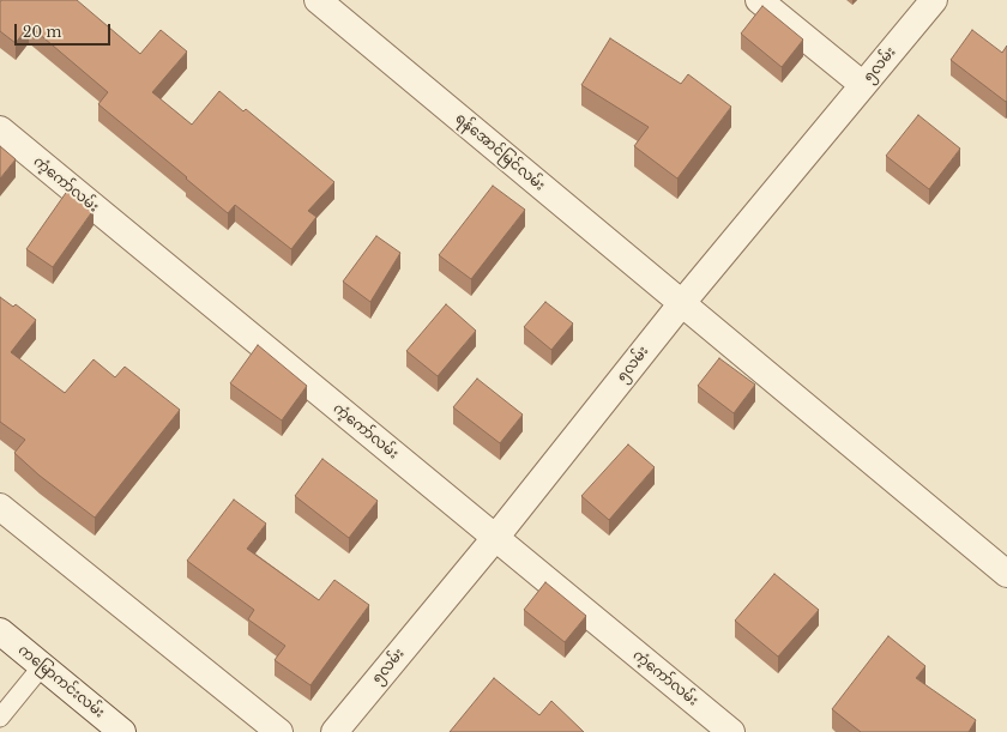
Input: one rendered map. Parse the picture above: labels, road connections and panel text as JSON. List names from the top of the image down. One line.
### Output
{"streets":{"street":["၅လမ်း","ရန်အောင်မြင်လမ်း","ကံ့ကော်လမ်း","ကမြောကင်းလမ်း"]},"crossings":[["၅လမ်း","ရန်အောင်မြင်လမ်း"],["၅လမ်း","ကံ့ကော်လမ်း"]],"scale_bar":"20 m"}
